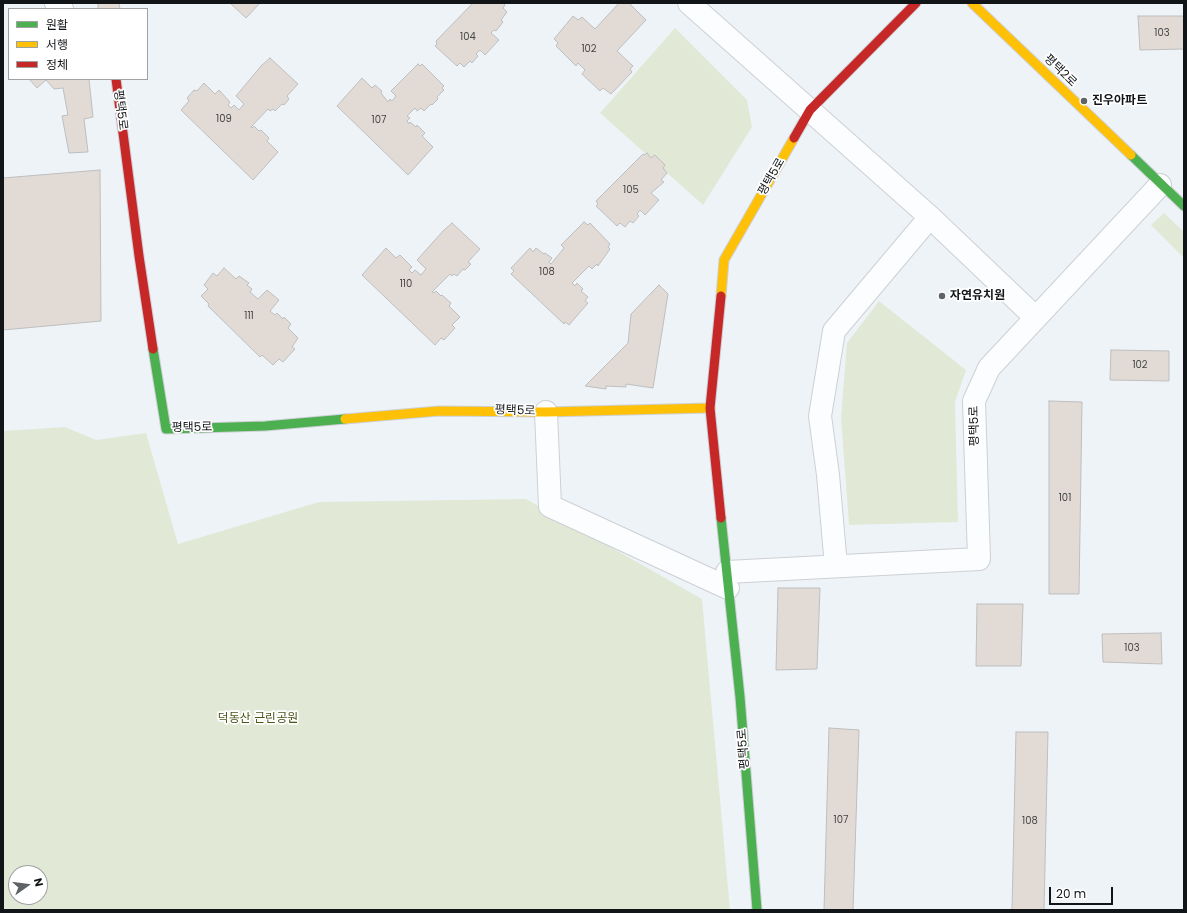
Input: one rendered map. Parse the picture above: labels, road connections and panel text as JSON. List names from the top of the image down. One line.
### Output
{"streets":{"street":["평택2로","평택5로"]},"parks":["덕동산 근린공원"],"places":["진우아파트","자연유치원"],"house_numbers":["103","104","102","109","107","105","108","110","111","102","101","103","107","108"],"legend":["원활","서행","정체"],"scale_bar":"20 m","north":"right"}
